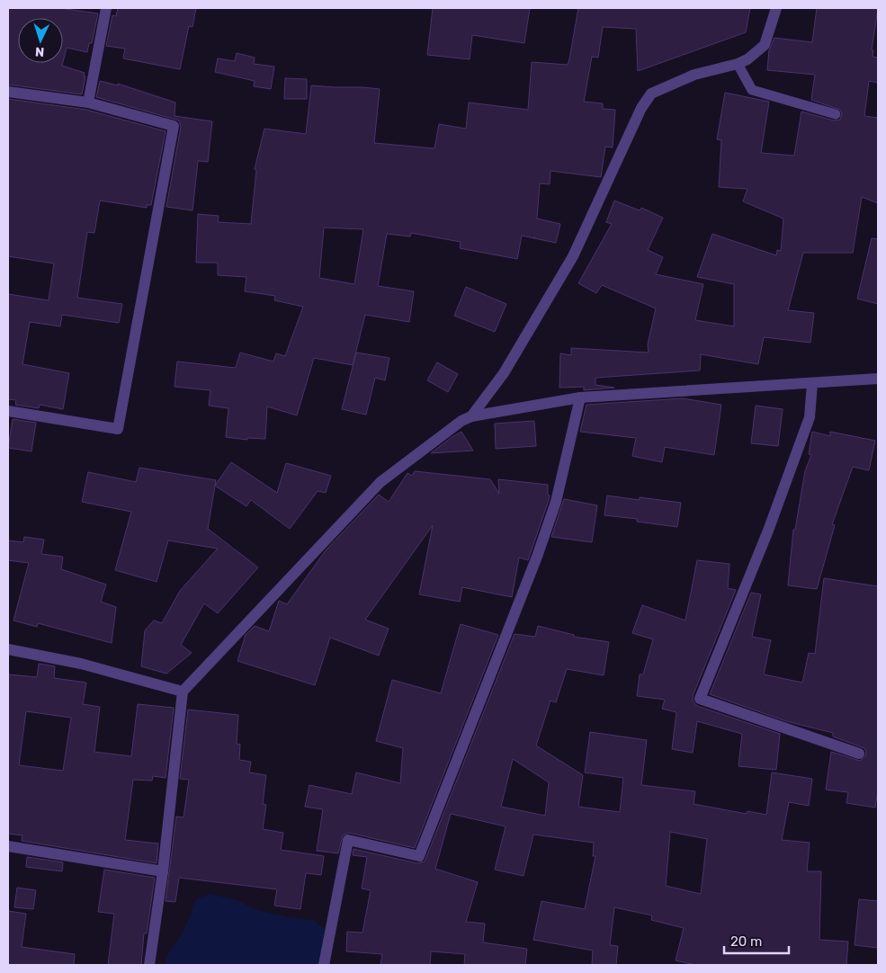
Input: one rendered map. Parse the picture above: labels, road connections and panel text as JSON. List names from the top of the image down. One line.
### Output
{"scale_bar":"20 m","north":"bottom"}
